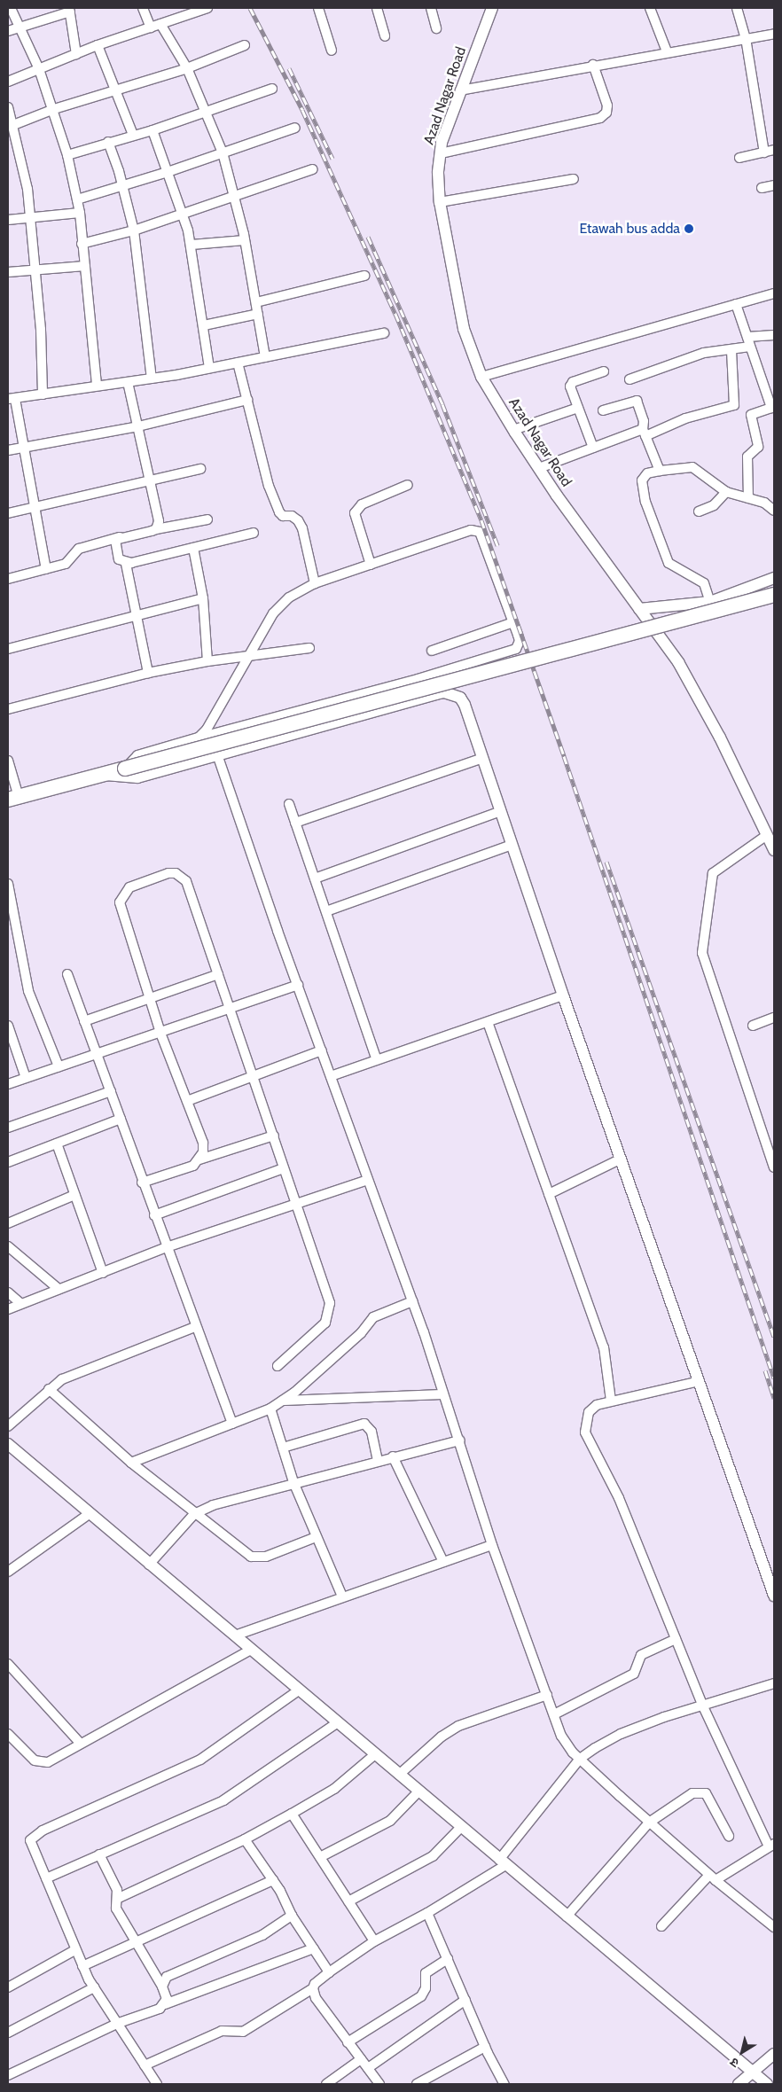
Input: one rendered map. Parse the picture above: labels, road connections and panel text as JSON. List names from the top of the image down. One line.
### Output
{"streets":{"street":["Azad Nagar Road"]},"places":["Etawah bus adda"],"north":"bottom left"}
